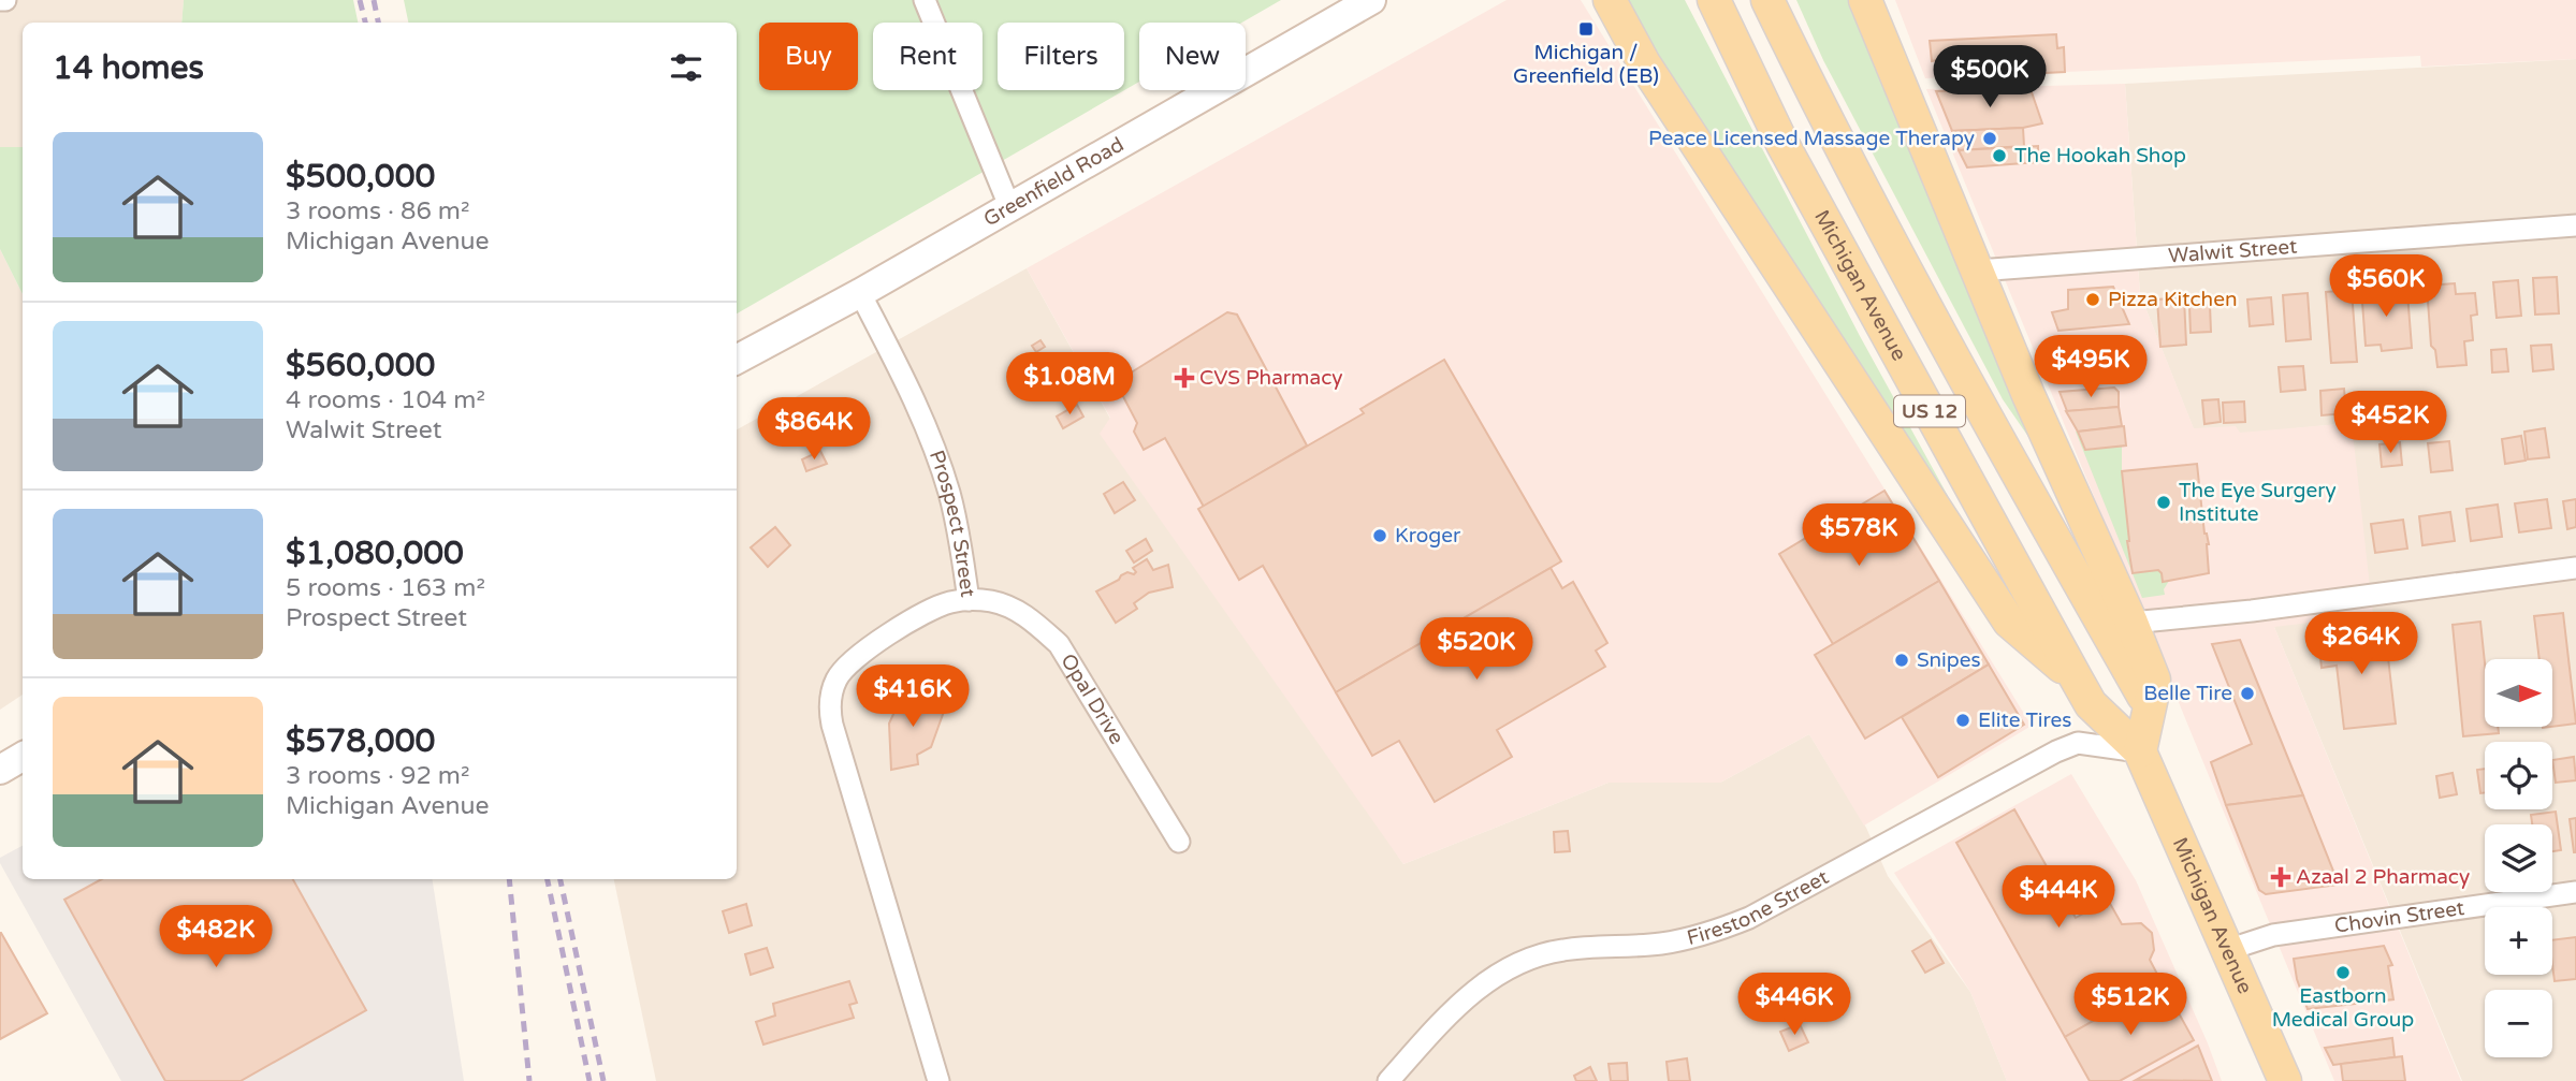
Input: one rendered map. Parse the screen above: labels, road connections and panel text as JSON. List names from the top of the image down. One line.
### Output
{"streets":{"main road":["Greenfield Road","Michigan Avenue","US 12"],"street":["Walwit Street","Prospect Street","Opal Drive","Firestone Street","Chovin Street"]},"crossings":[["Greenfield Road","Prospect Street"],["Michigan Avenue","Firestone Street"],["Michigan Avenue","Chovin Street"],["Prospect Street","Opal Drive"]],"places":{"transit":["Michigan / Greenfield (EB)"],"other":["Peace Licensed Massage Therapy","The Hookah Shop","Pizza Kitchen","The Eye Surgery Institute","Kroger","Snipes","Belle Tire","Elite Tires","Eastborn Medical Group"],"health":["CVS Pharmacy","Azaal 2 Pharmacy"]},"north":"right","page":{"chip":["Buy","Rent","Filters","New"],"heading":"14 homes","price":["$500K","$560K","$495K","$1.08M","$452K","$864K","$578K","$264K","$520K","$416K","$444K","$482K","$446K","$512K"],"list":[{"name":"$500,000","note":"3 rooms · 86 m² · Michigan Avenue"},{"name":"$560,000","note":"4 rooms · 104 m² · Walwit Street"},{"name":"$1,080,000","note":"5 rooms · 163 m² · Prospect Street"},{"name":"$578,000","note":"3 rooms · 92 m² · Michigan Avenue"}],"map_buttons":["+","−"]}}
